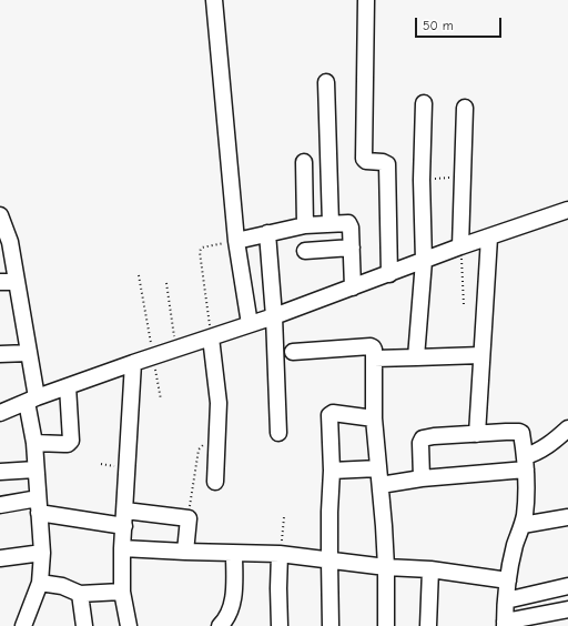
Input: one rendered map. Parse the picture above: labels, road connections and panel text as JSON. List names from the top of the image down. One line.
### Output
{"scale_bar":"50 m"}
